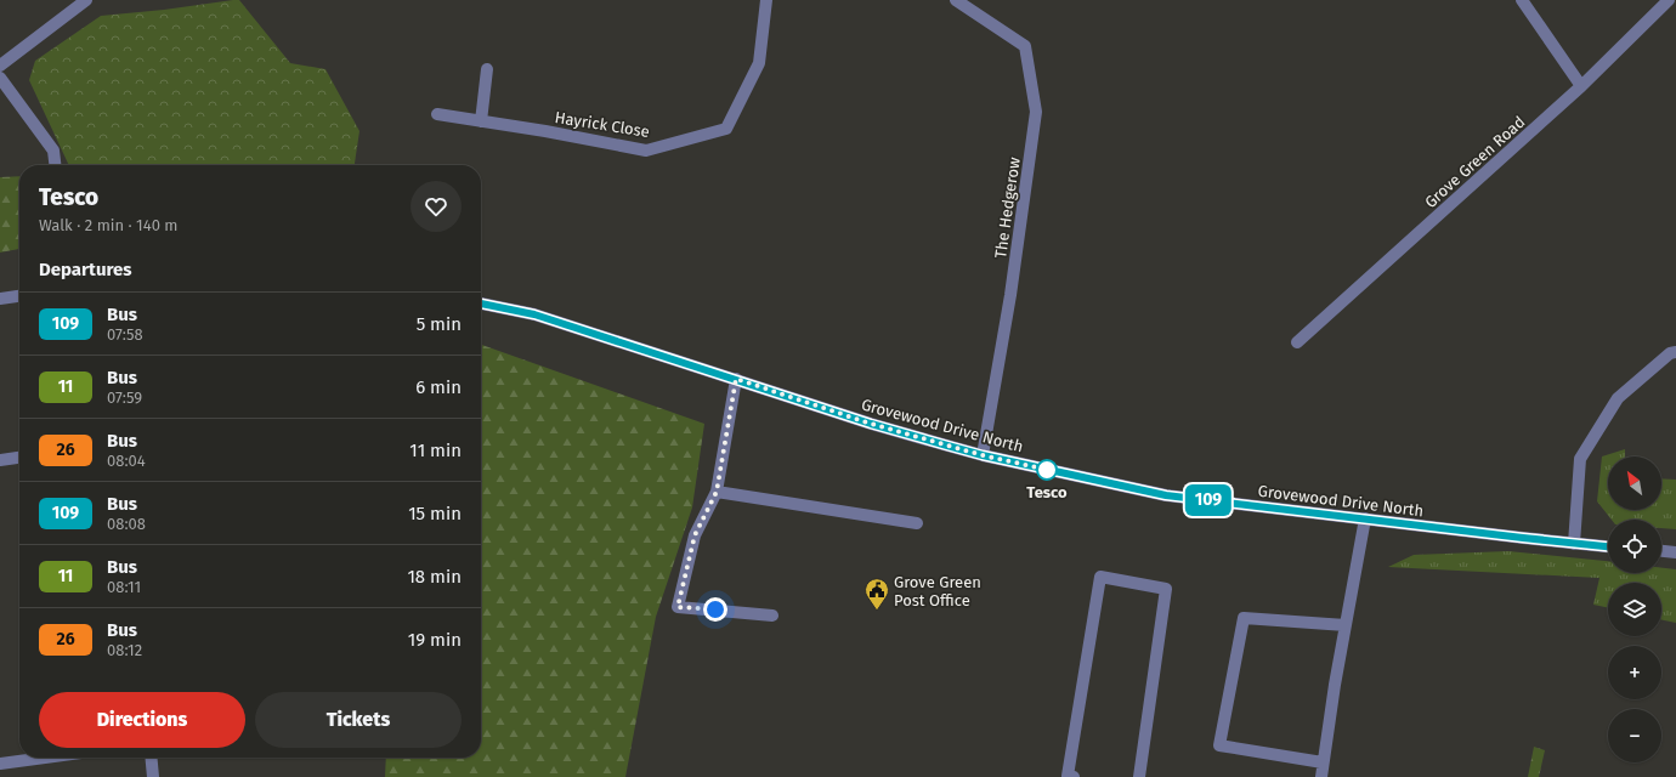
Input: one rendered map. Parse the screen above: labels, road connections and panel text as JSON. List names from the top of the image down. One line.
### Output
{"streets":{"street":["Hayrick Close","Grove Green Road","The Hedgerow","Grovewood Drive North"]},"crossings":[["The Hedgerow","Grovewood Drive North"]],"places":{"other":["Tesco"],"public building":["Grove Green Post Office"]},"lines":["bus line 109"],"north":"top left","page":{"on_map":"109","heading":[["Tesco","Walk · 2 min · 140 m"],"Departures"],"list":[{"mark":"109","name":"Bus","note":"07:58","value":"5 min"},{"mark":"11","name":"Bus","note":"07:59","value":"6 min"},{"mark":"26","name":"Bus","note":"08:04","value":"11 min"},{"mark":"109","name":"Bus","note":"08:08","value":"15 min"},{"mark":"11","name":"Bus","note":"08:11","value":"18 min"},{"mark":"26","name":"Bus","note":"08:12","value":"19 min"}],"map_buttons":["+","−"],"buttons":["Directions","Tickets"]}}
